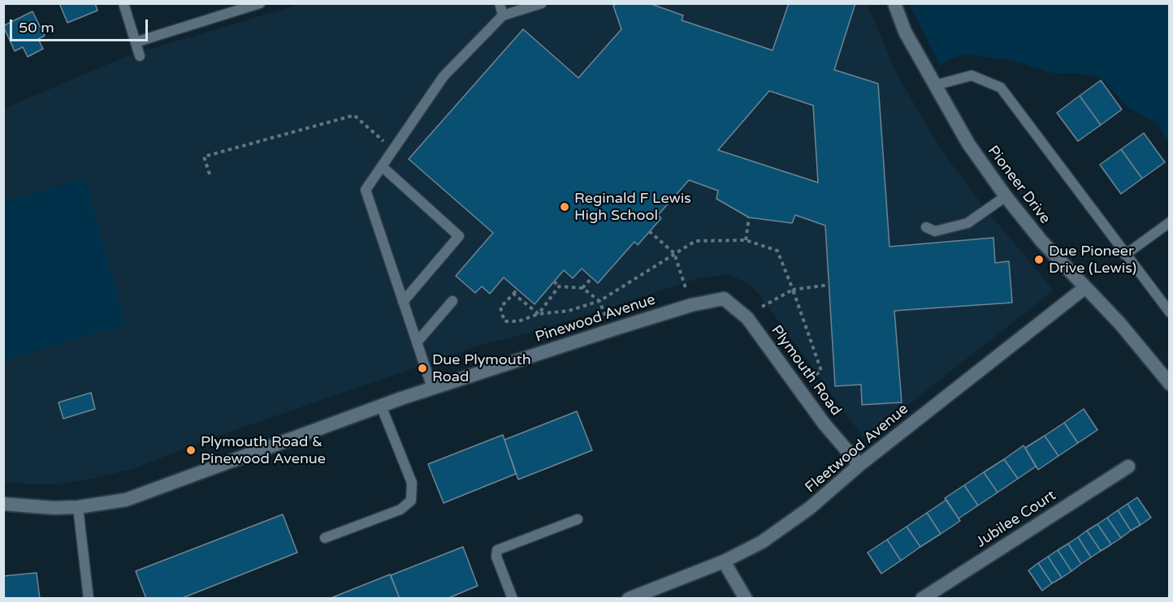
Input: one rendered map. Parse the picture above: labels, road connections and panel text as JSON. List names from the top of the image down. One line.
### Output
{"streets":{"street":["Pioneer Drive","Pinewood Avenue","Plymouth Road","Fleetwood Avenue","Jubilee Court"]},"crossings":[["Pioneer Drive","Fleetwood Avenue"],["Pinewood Avenue","Plymouth Road"],["Plymouth Road","Fleetwood Avenue"]],"places":["Reginald F Lewis High School","Due Pioneer Drive (Lewis)","Due Plymouth Road","Plymouth Road & Pinewood Avenue"],"scale_bar":"50 m"}
